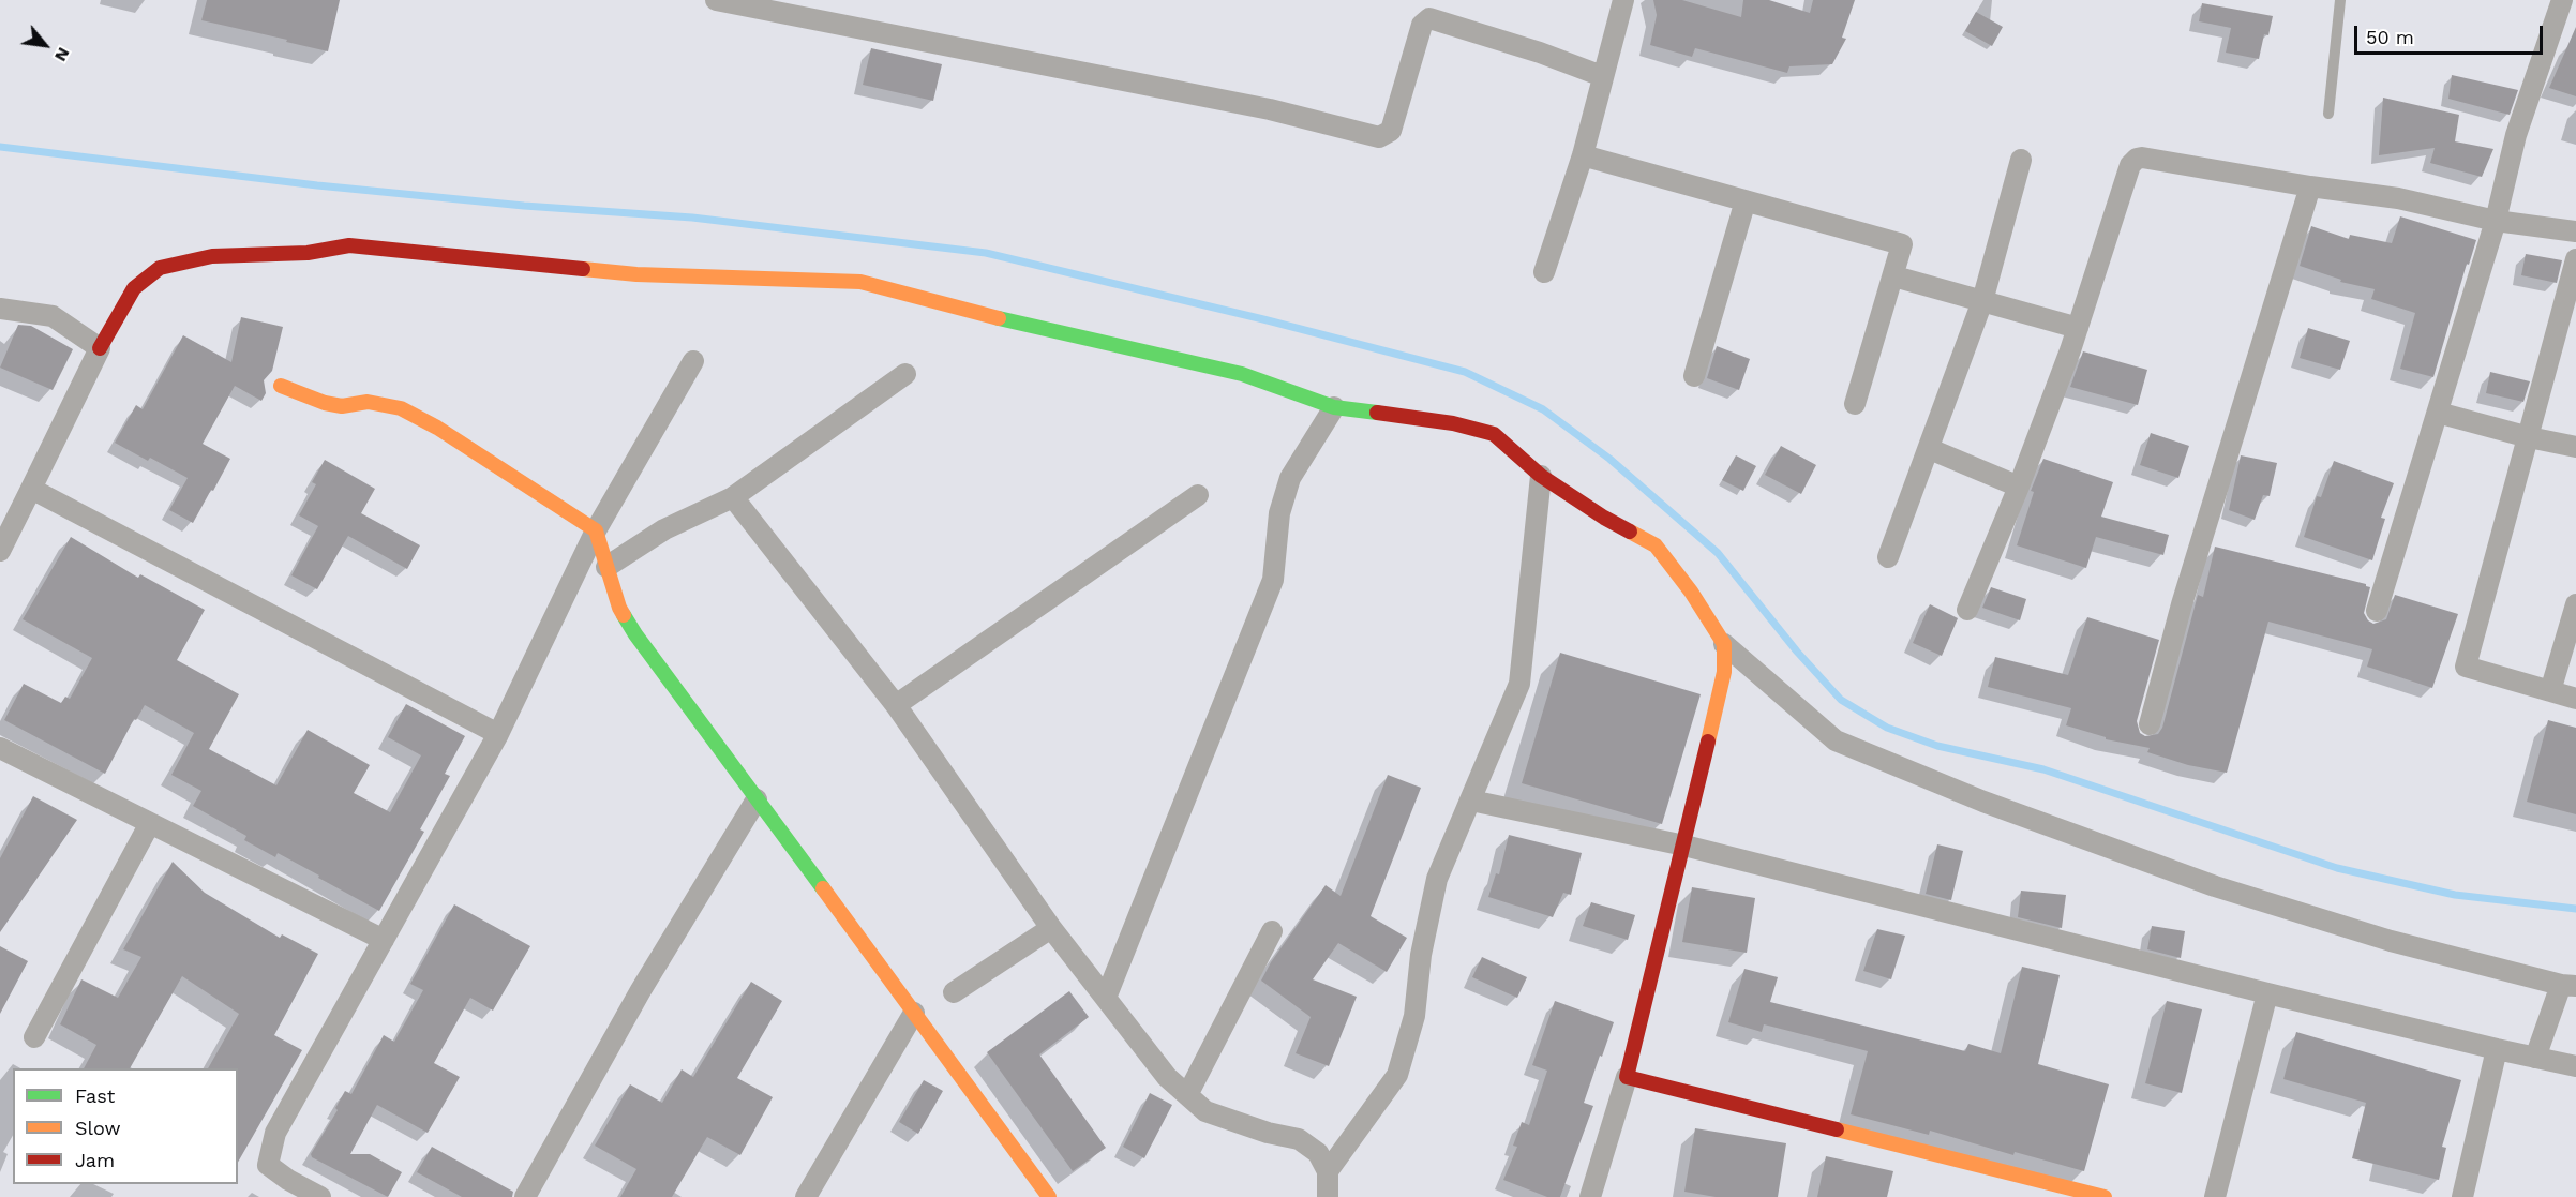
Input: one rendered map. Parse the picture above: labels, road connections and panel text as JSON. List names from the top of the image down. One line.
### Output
{"legend":["Fast","Slow","Jam"],"scale_bar":"50 m","north":"bottom right"}
